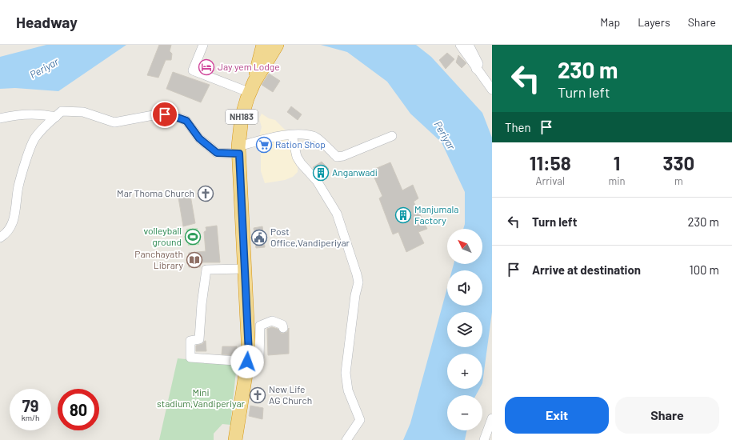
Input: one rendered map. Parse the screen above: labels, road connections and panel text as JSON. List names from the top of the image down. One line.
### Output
{"streets":{"highway":["NH183"]},"water":["Periyar"],"parks":["Mini stadium,Vandiperiyar"],"places":{"hotel":["Jay yem Lodge"],"supermarket":["Ration Shop"],"building":["Anganwadi","Manjumala Factory"],"church":["Mar Thoma Church","New Life AG Church"],"sports":["volleyball ground"],"public building":["Post Office,Vandiperiyar"],"library":["Panchayath Library"]},"north":"top left","page":{"header":"Headway","nav":["Map","Layers","Share"],"turn":["230 m","Turn left"],"then":"Then","eta":["11:58","Arrival","1","min","330","m"],"list":[{"name":"Turn left","value":"230 m"},{"name":"Arrive at destination","value":"100 m"}],"map_buttons":["+","−"],"speed":"79 km/h","limit":"80","buttons":["Exit","Share"]}}
